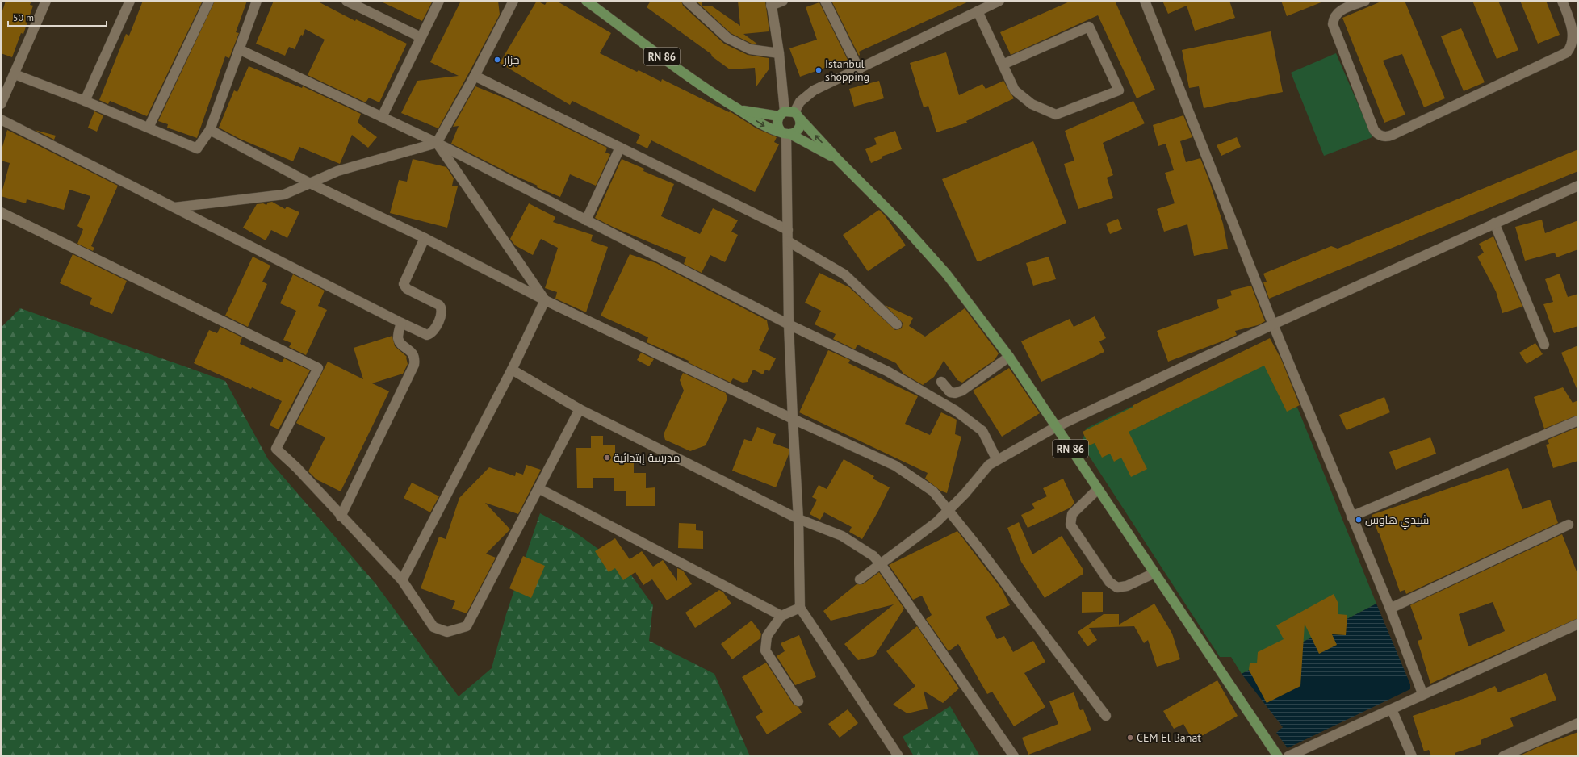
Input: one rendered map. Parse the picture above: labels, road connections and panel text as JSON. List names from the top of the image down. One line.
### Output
{"streets":{"main road":["RN 86"]},"places":["جزار","Istanbul shopping","مدرسة إبتدائية","شيدي هاوس","CEM El Banat"],"scale_bar":"50 m"}
